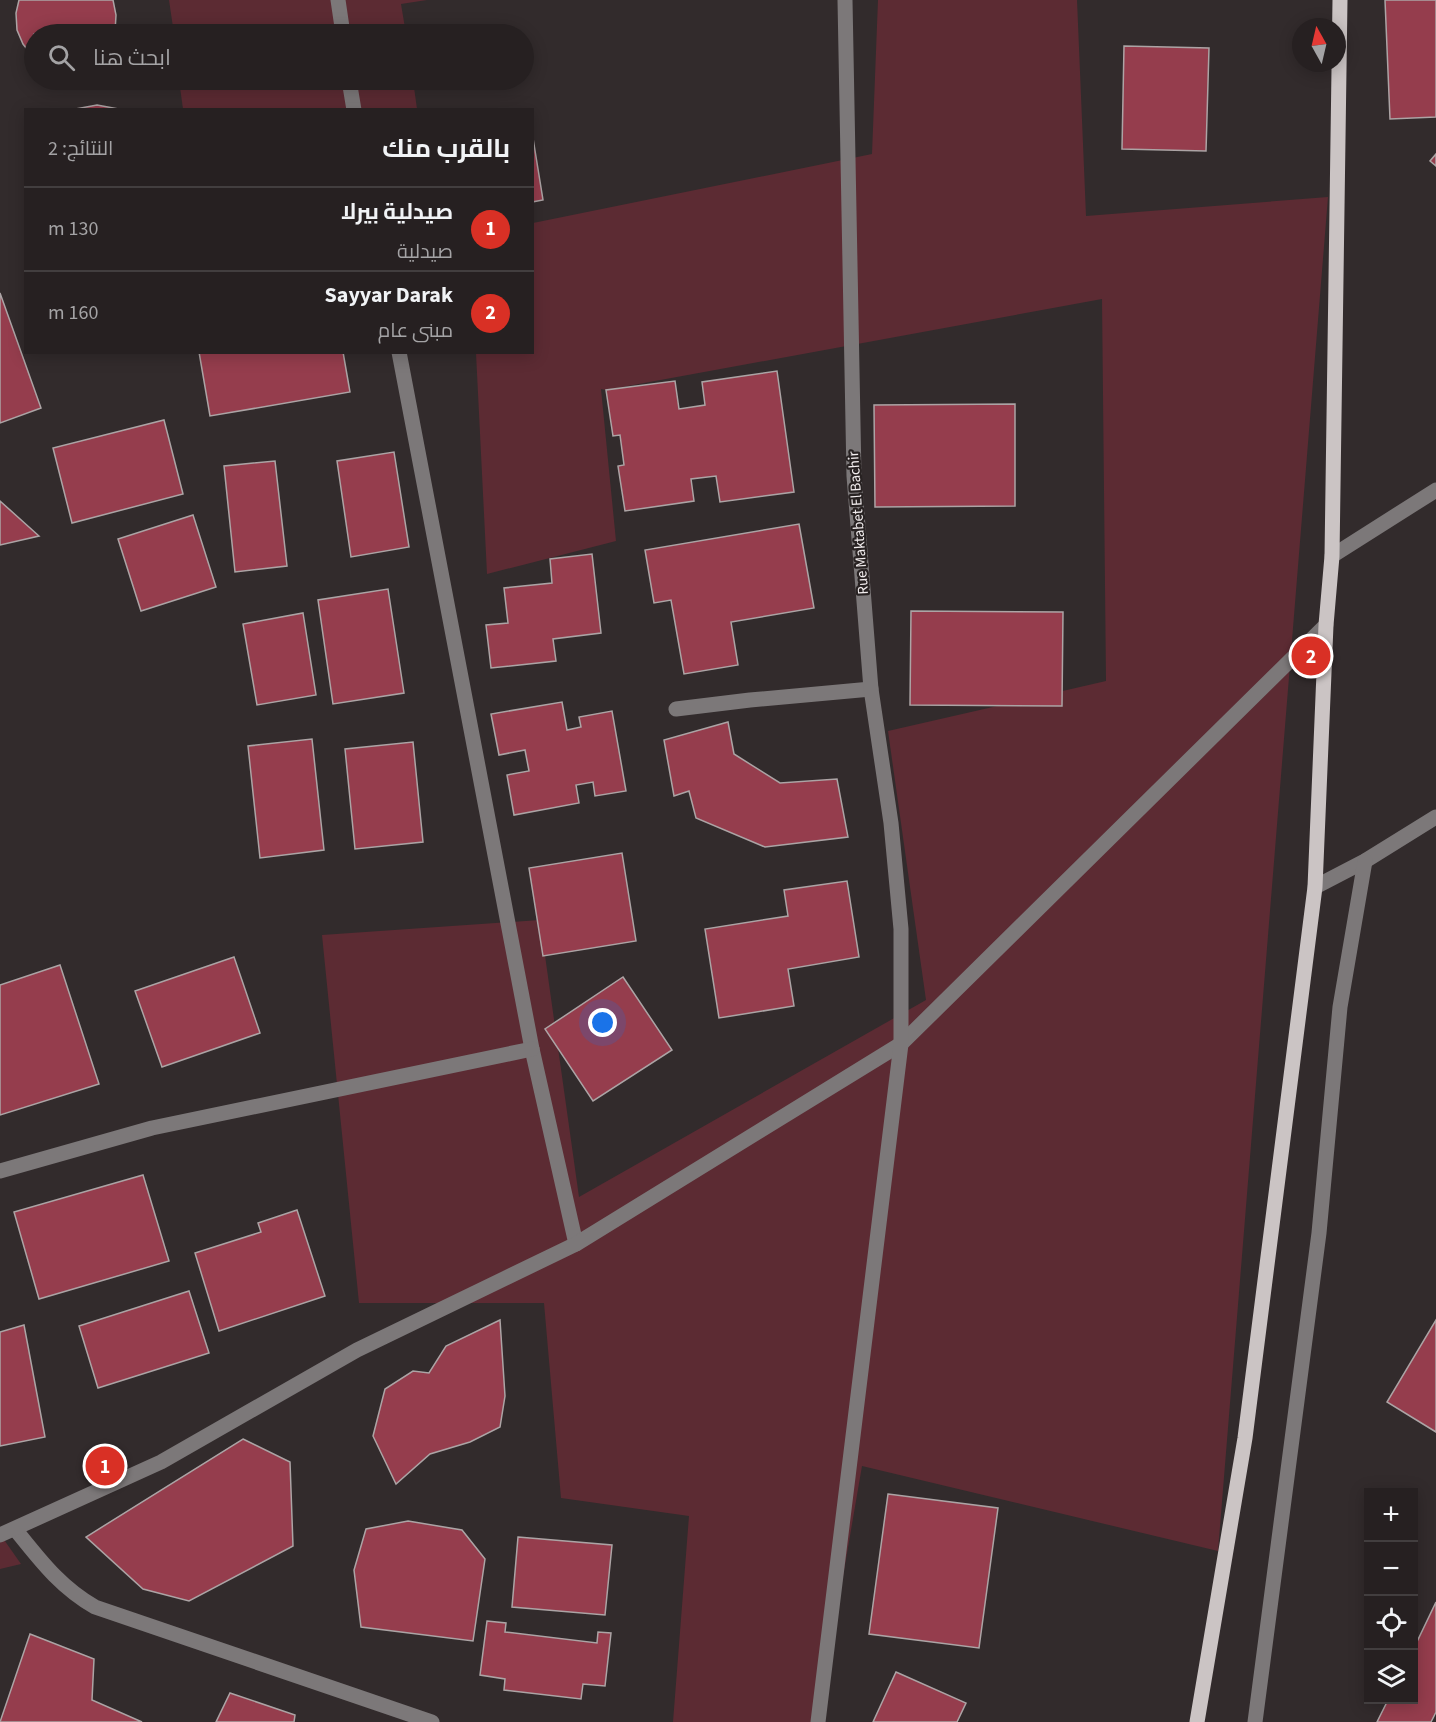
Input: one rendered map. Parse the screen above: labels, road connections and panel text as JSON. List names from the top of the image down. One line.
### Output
{"streets":{"street":["Rue Maktabet El Bachir"]},"north":"top","page":{"search":"ابحث هنا","heading":["بالقرب منك","النتائج: 2"],"list":[{"mark":"1","name":"صيدلية بيرلا","note":"صيدلية","value":"130 m"},{"mark":"2","name":"Sayyar Darak","note":"مبنى عام","value":"160 m"}],"pins":["2","1"],"map_buttons":["+","−"]}}
